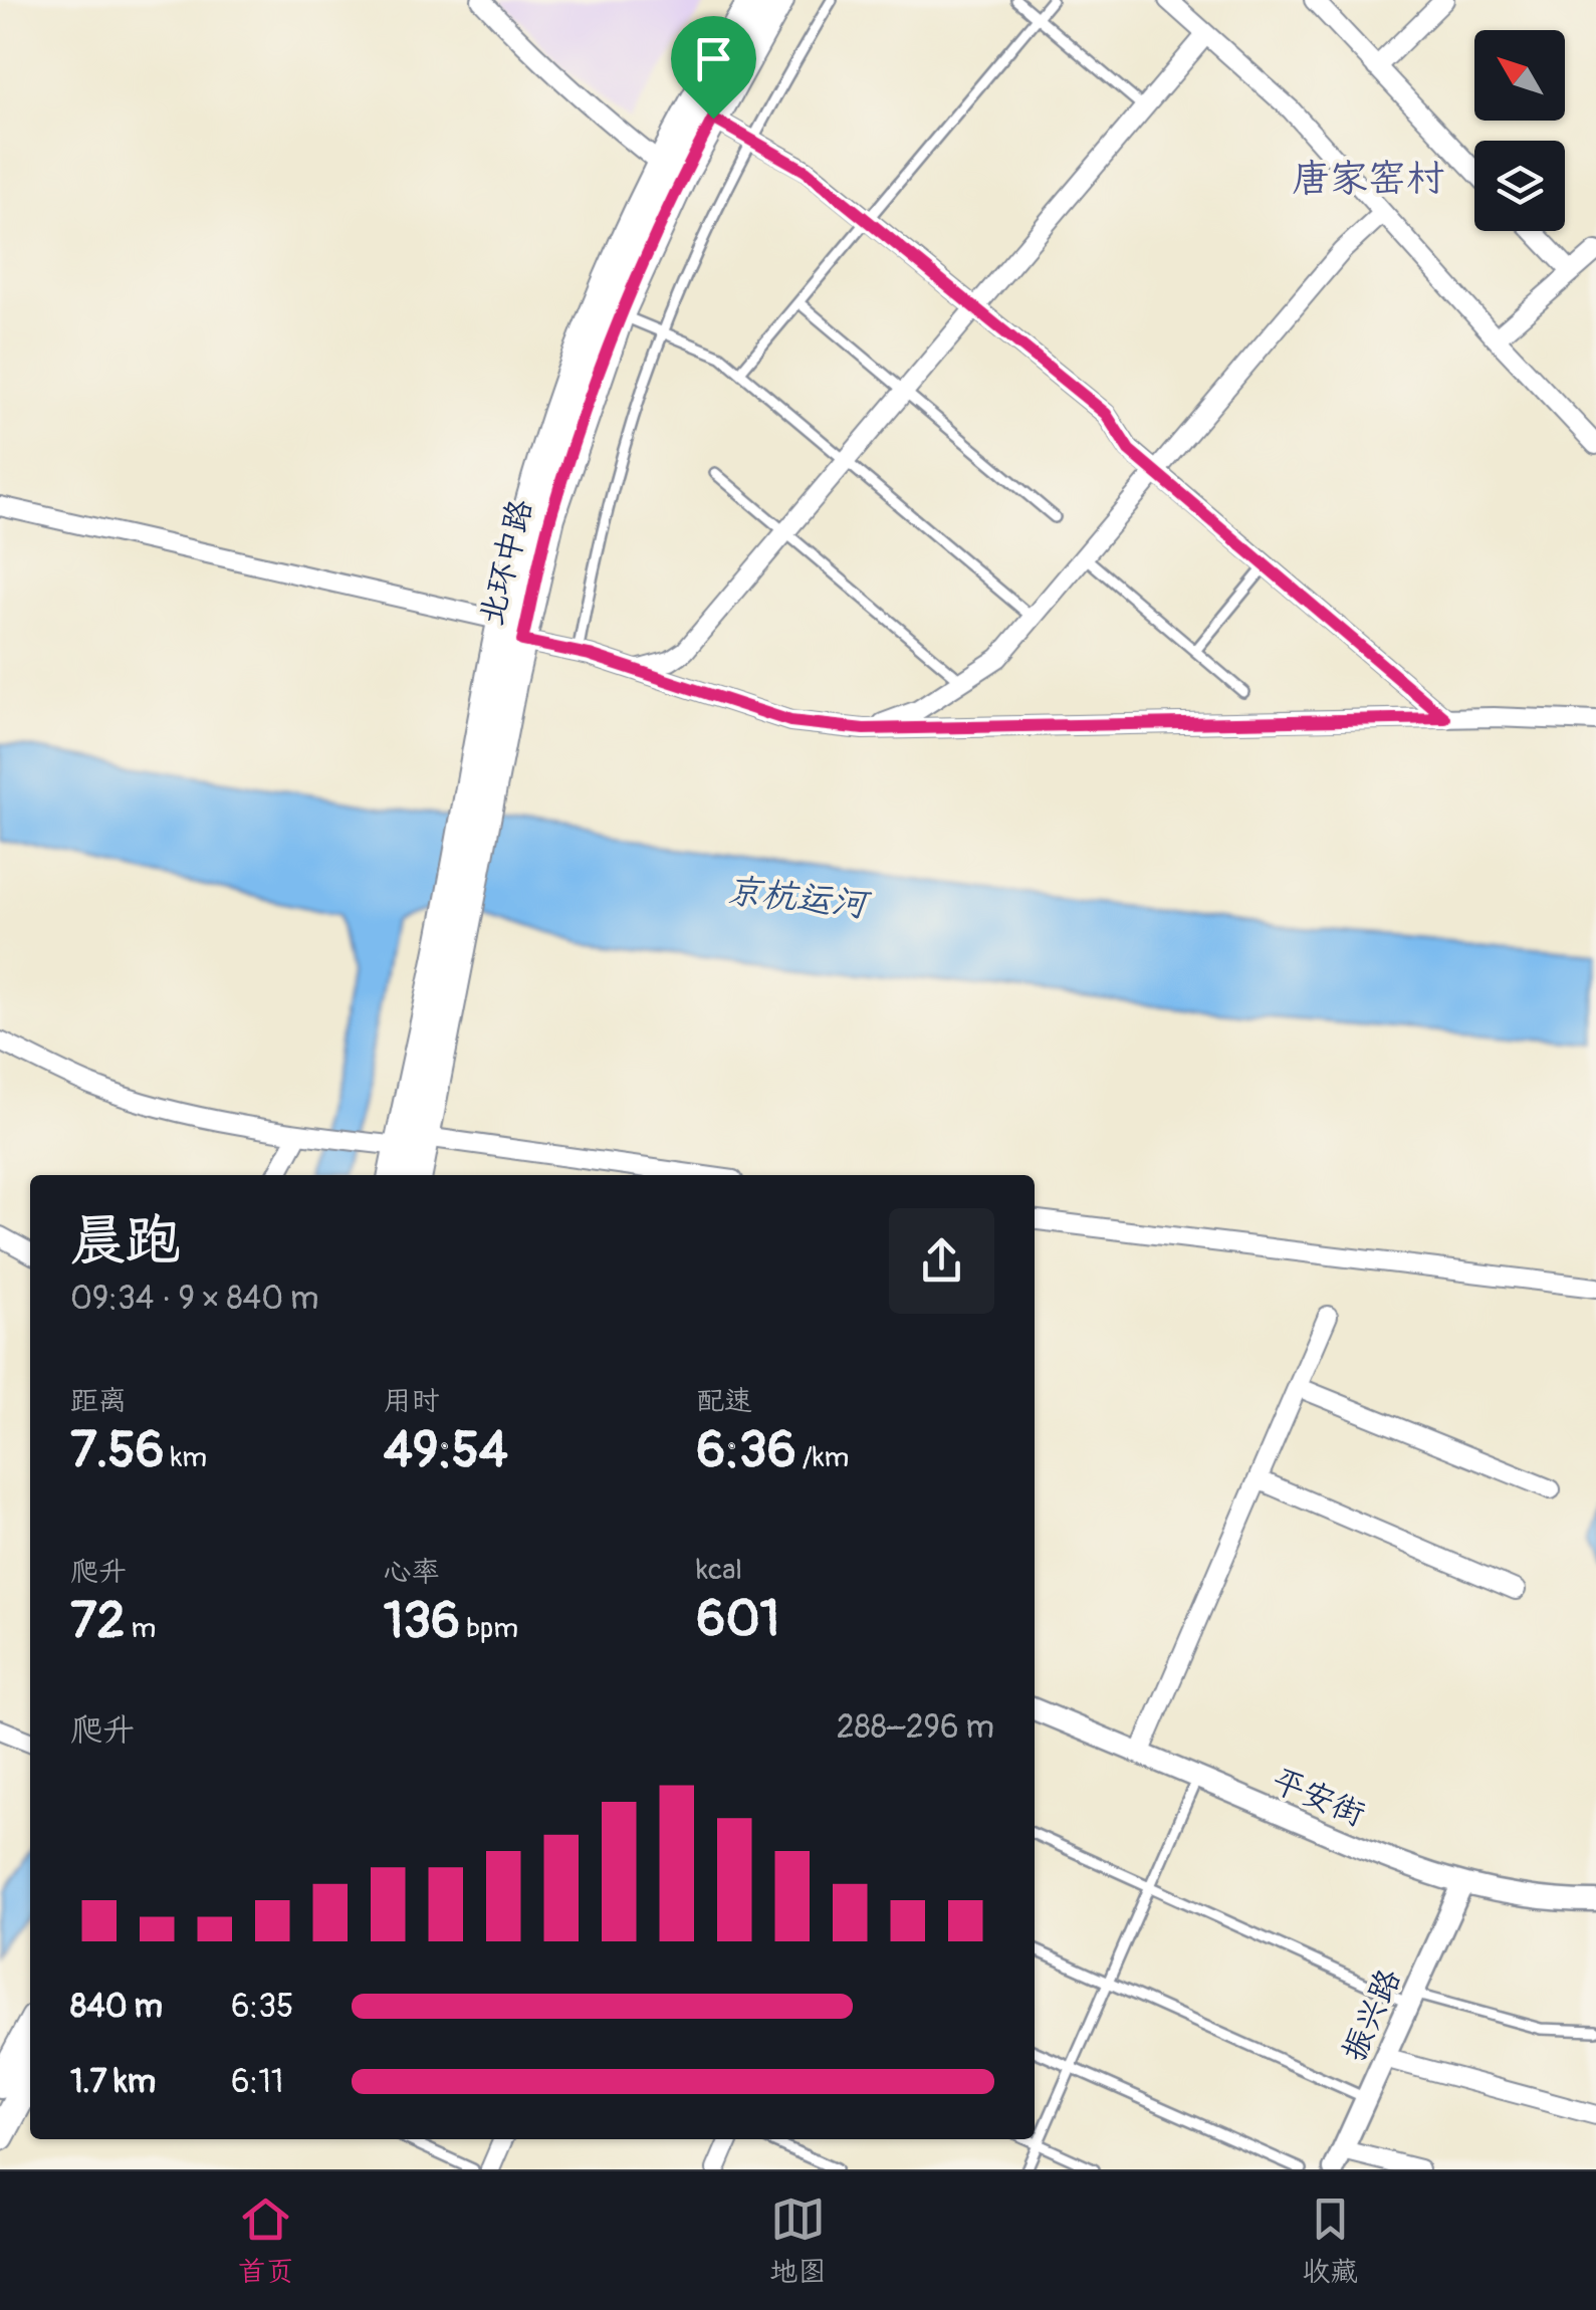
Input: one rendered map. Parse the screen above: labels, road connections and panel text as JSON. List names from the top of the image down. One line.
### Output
{"streets":{"main road":["北环中路"],"street":["平安街","振兴路"]},"crossings":[["平安街","振兴路"]],"districts":["唐家窑村"],"water":["京杭运河"],"north":"top left","page":{"heading":["晨跑","09:34 · 9 × 840 m"],"stats":[["距离","7.56 km"],["用时","49:54"],["配速","6:36 /km"],["爬升","72 m"],["心率","136 bpm"],["kcal","601"]],"chart":["爬升","288–296 m"],"list":[{"name":"840 m","note":"6:35"},{"name":"1.7 km","note":"6:11"}],"tabs":["首页","地图","收藏"]}}
